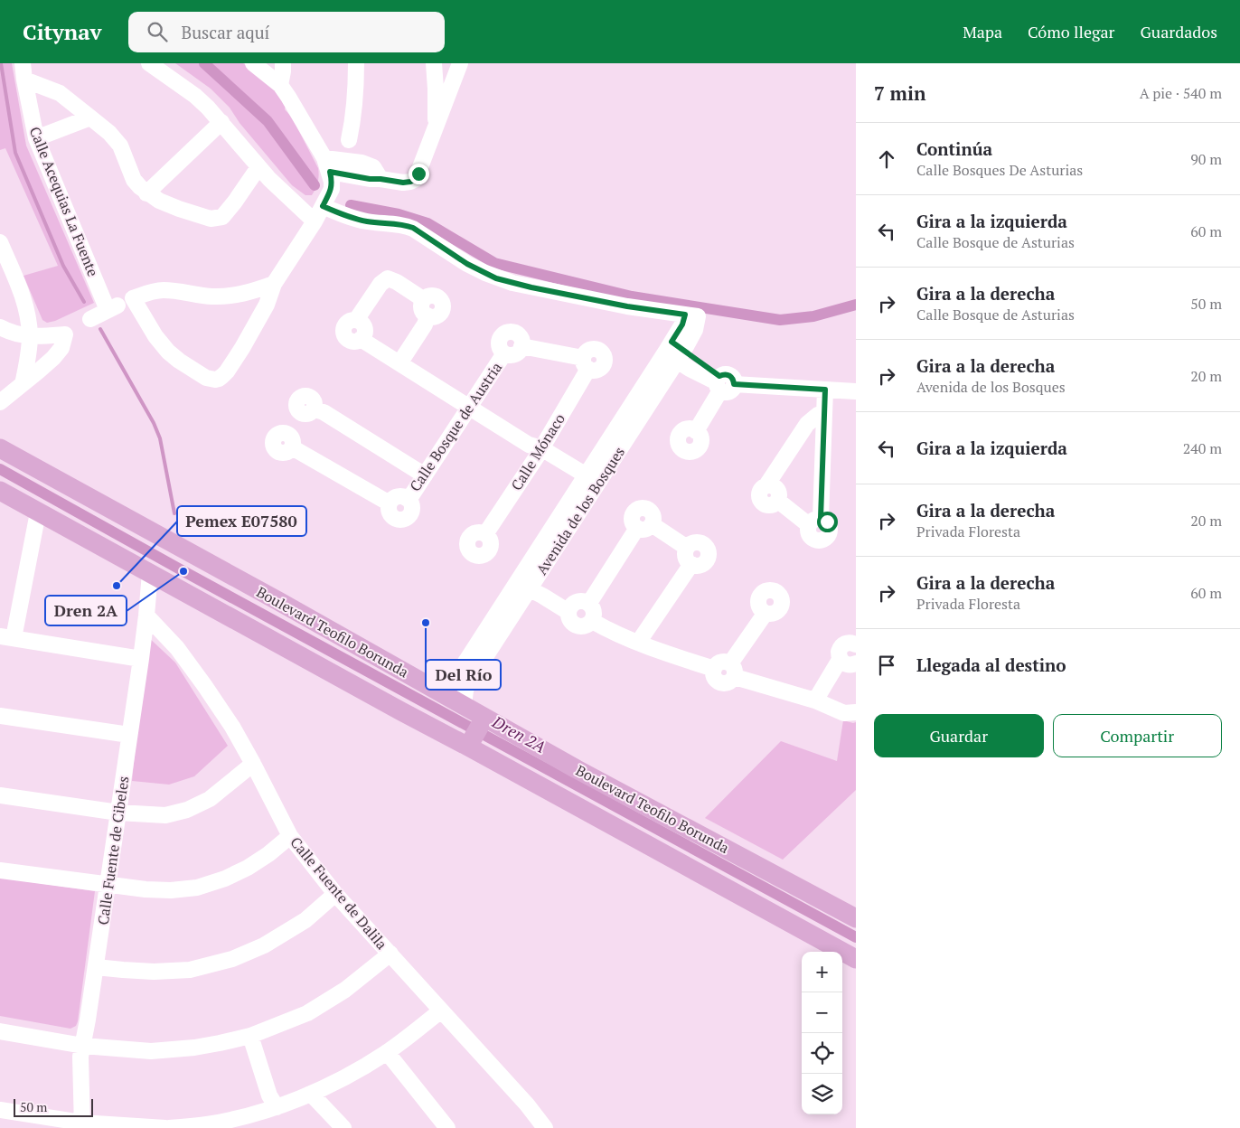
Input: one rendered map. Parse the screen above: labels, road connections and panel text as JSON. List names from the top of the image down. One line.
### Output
{"streets":{"main road":["Boulevard Teofilo Borunda"],"street":["Calle Acequias La Fuente","Calle Bosque de Austria","Calle Mónaco","Avenida de los Bosques","Calle Fuente de Cibeles","Calle Fuente de Dalila"]},"crossings":[["Calle Bosque de Austria","Calle Mónaco"],["Avenida de los Bosques","Boulevard Teofilo Borunda"],["Boulevard Teofilo Borunda","Calle Fuente de Cibeles"],["Calle Fuente de Cibeles","Calle Fuente de Dalila"]],"water":["Dren 2A"],"places":["Dren 2A","Pemex E07580","Del Río"],"scale_bar":"50 m","page":{"header":"Citynav","search":"Buscar aquí","nav":["Mapa","Cómo llegar","Guardados"],"heading":["7 min","A pie · 540 m"],"list":[["Continúa","Calle Bosques De Asturias","90 m"],["Gira a la izquierda","Calle Bosque de Asturias","60 m"],["Gira a la derecha","Calle Bosque de Asturias","50 m"],["Gira a la derecha","Avenida de los Bosques","20 m"],["Gira a la izquierda","240 m"],["Gira a la derecha","Privada Floresta","20 m"],["Gira a la derecha","Privada Floresta","60 m"],"Llegada al destino"],"buttons":["Guardar","Compartir"],"map_buttons":["+","−"],"scale":"50 m"}}
